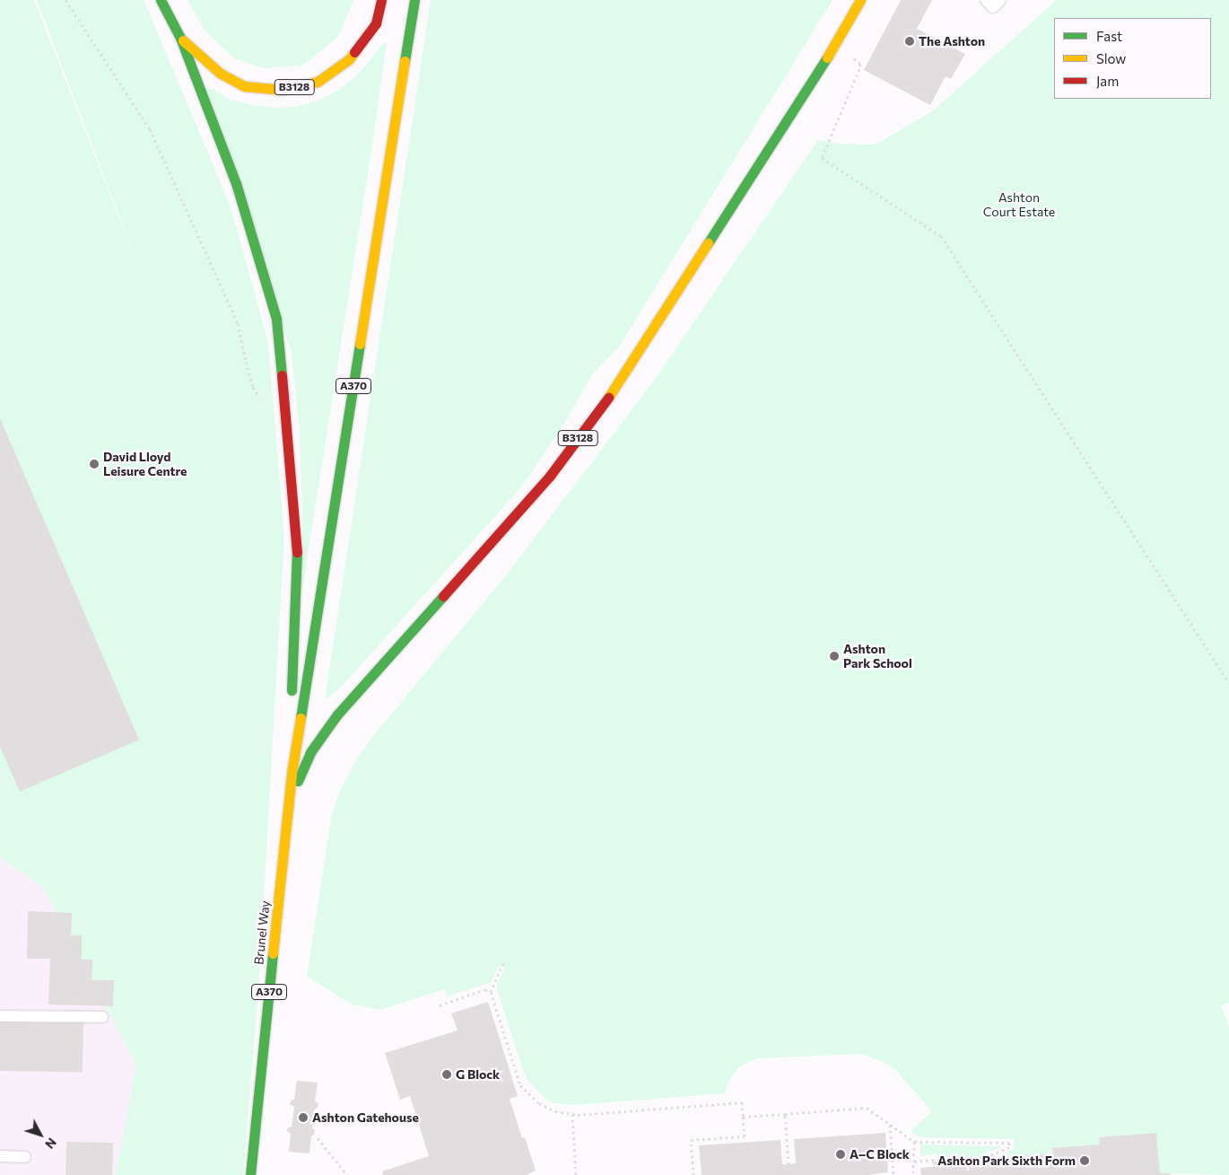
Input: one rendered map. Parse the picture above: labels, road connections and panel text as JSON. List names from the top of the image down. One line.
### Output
{"streets":{"highway":["B3128","A370","Brunel Way"]},"crossings":[["B3128","A370"],["B3128","Brunel Way"],["A370","Brunel Way"]],"parks":["Ashton Court Estate"],"places":["The Ashton","David Lloyd Leisure Centre","Ashton Park School","G Block","Ashton Gatehouse","A–C Block","Ashton Park Sixth Form"],"legend":["Fast","Slow","Jam"],"north":"bottom right"}
